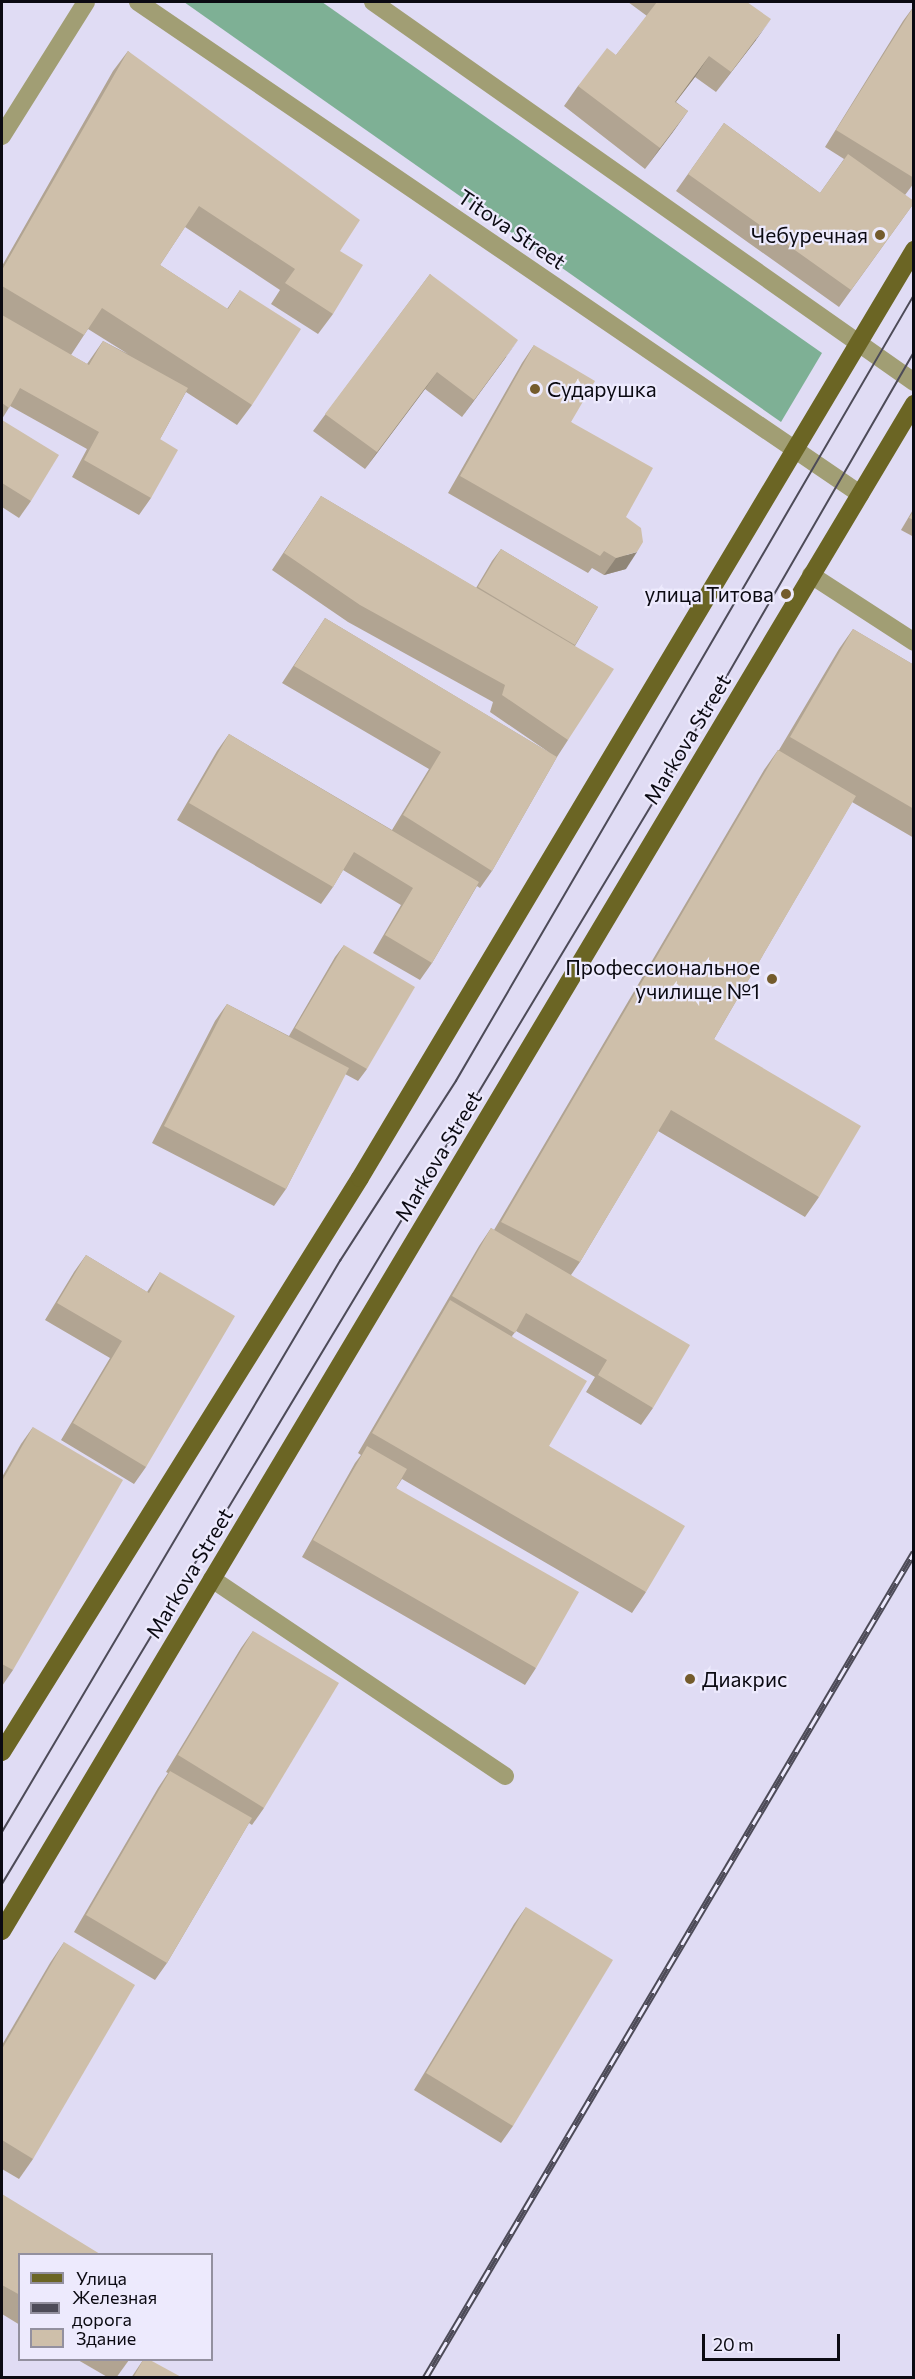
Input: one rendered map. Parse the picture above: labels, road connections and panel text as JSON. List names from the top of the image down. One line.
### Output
{"streets":{"main road":["Markova Street"],"street":["Titova Street"]},"crossings":[["Titova Street","Markova Street"]],"places":["Чебуречная","Сударушка","улица Титова","Профессиональное училище №1","Диакрис"],"legend":["Улица","Железная дорога","Здание"],"scale_bar":"20 m"}
